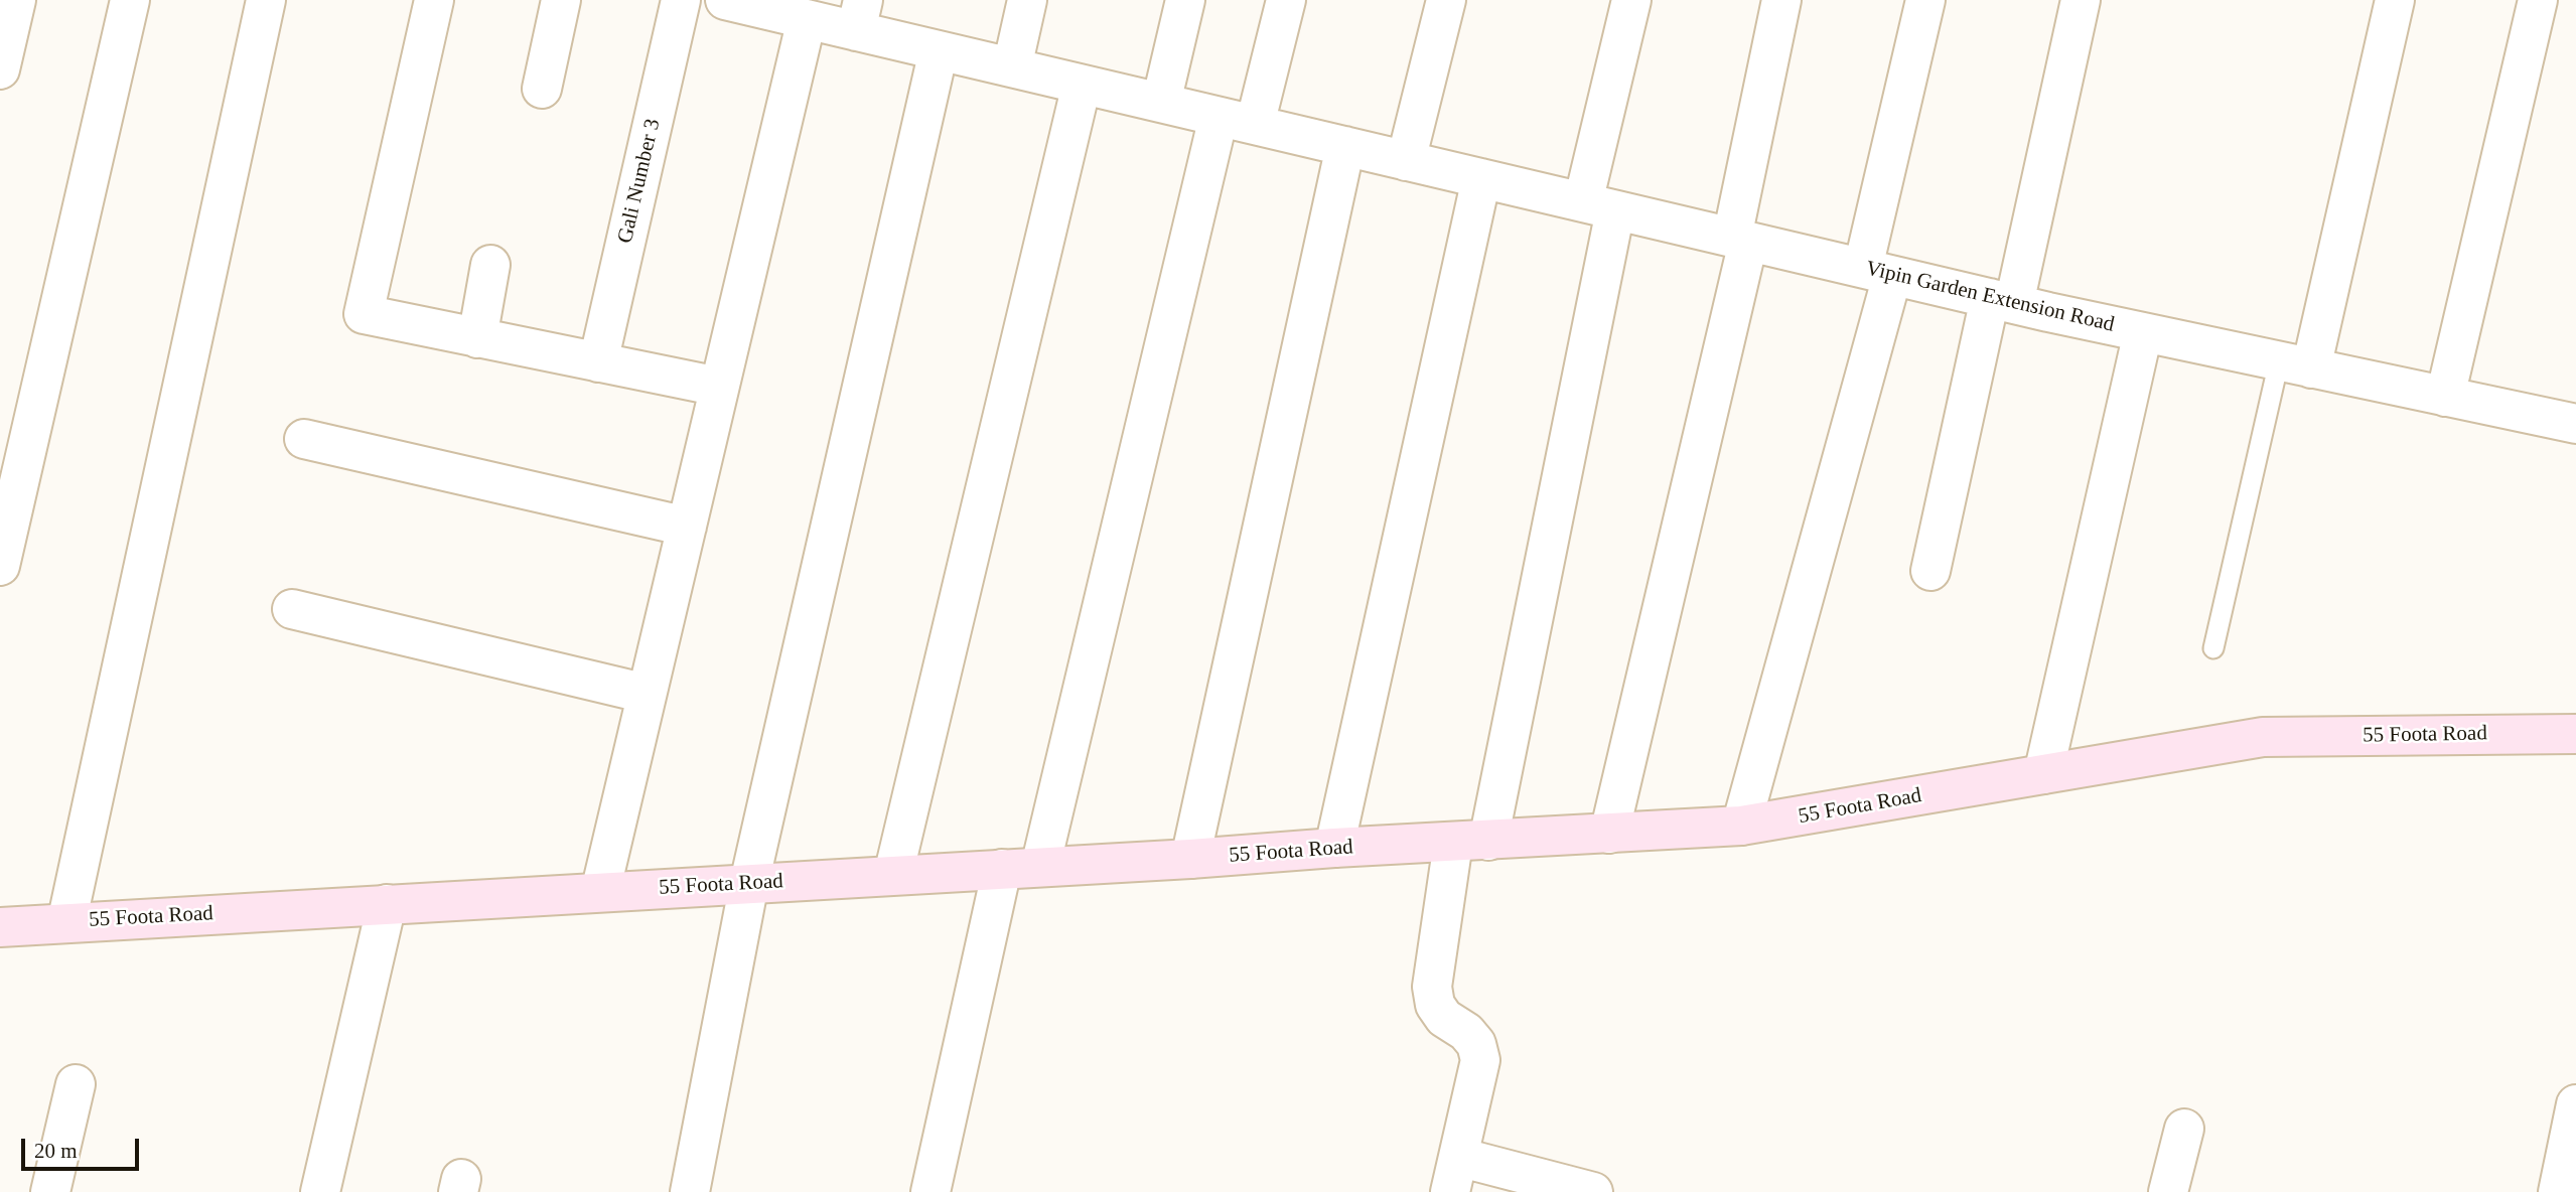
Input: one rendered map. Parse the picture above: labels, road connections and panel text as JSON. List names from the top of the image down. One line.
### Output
{"streets":{"street":["Gali Number 3","Vipin Garden Extension Road","55 Foota Road"]},"scale_bar":"20 m"}
